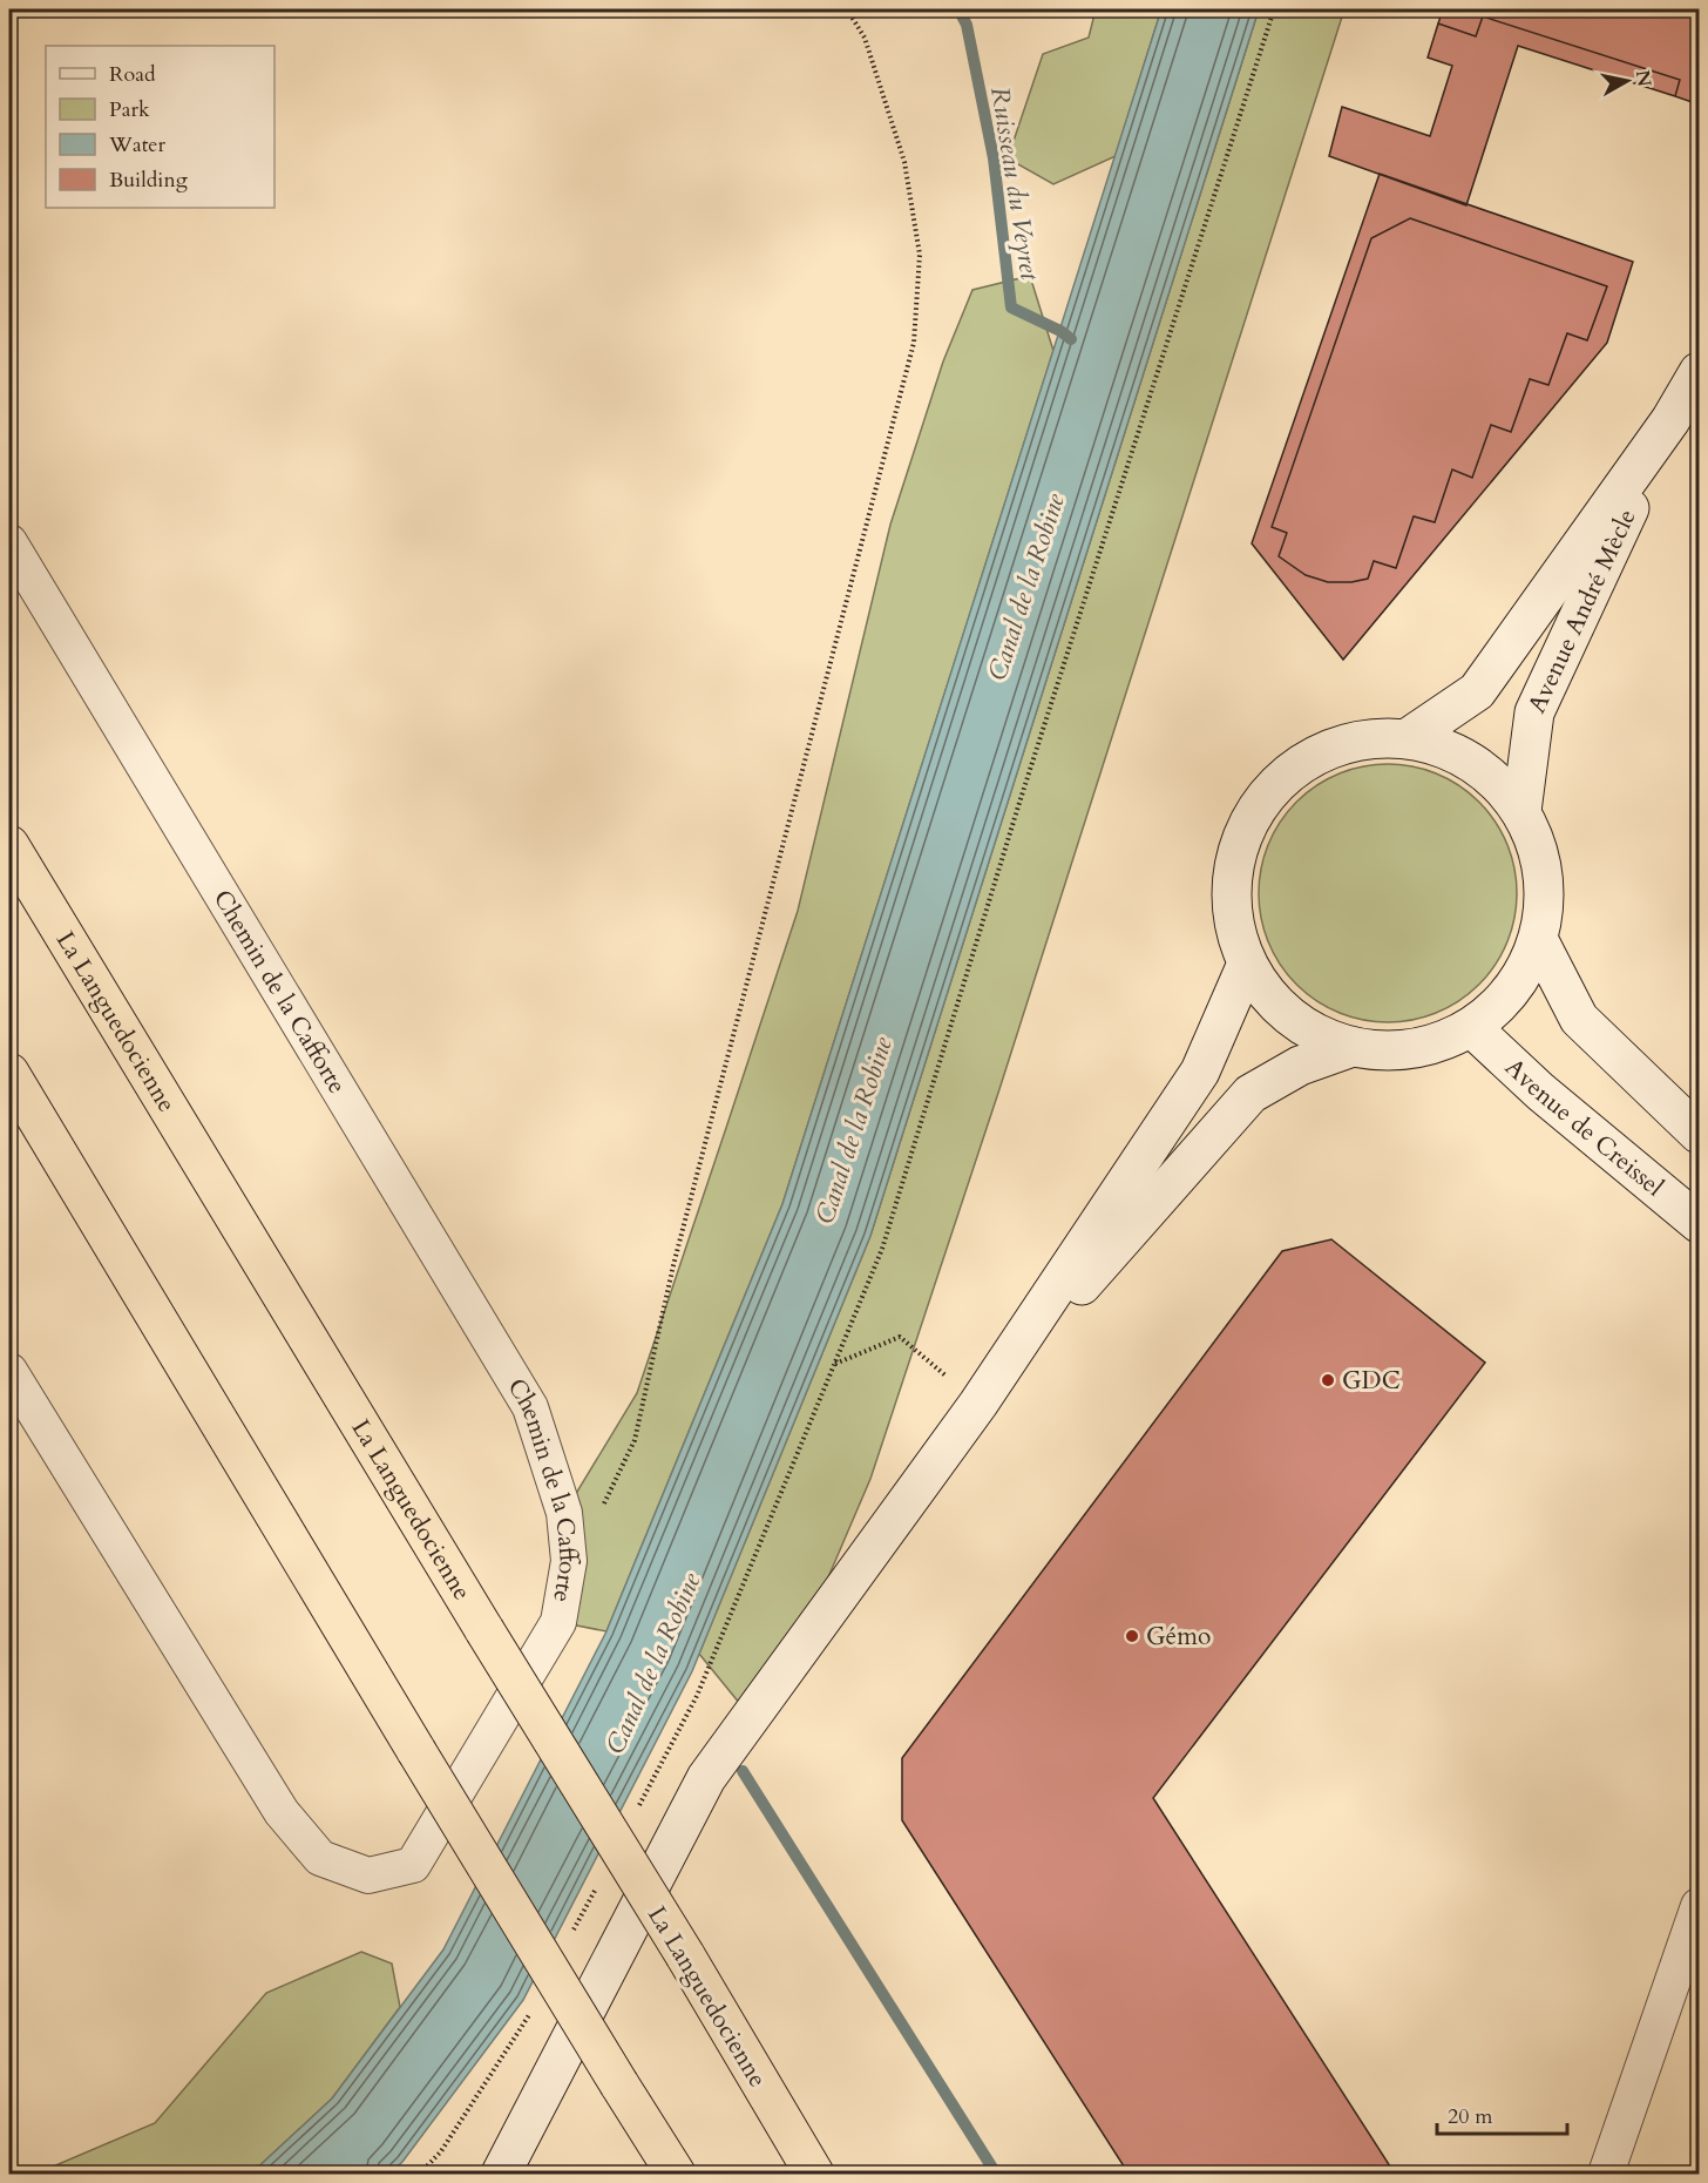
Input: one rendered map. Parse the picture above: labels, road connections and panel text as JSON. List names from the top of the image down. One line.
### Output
{"streets":{"highway":["La Languedocienne"],"street":["Avenue André Mècle","Chemin de la Cafforte","Avenue de Creissel"]},"water":["Ruisseau du Veyret","Canal de la Robine"],"places":["GDC","Gémo"],"legend":["Road","Park","Water","Building"],"scale_bar":"20 m","north":"right"}
